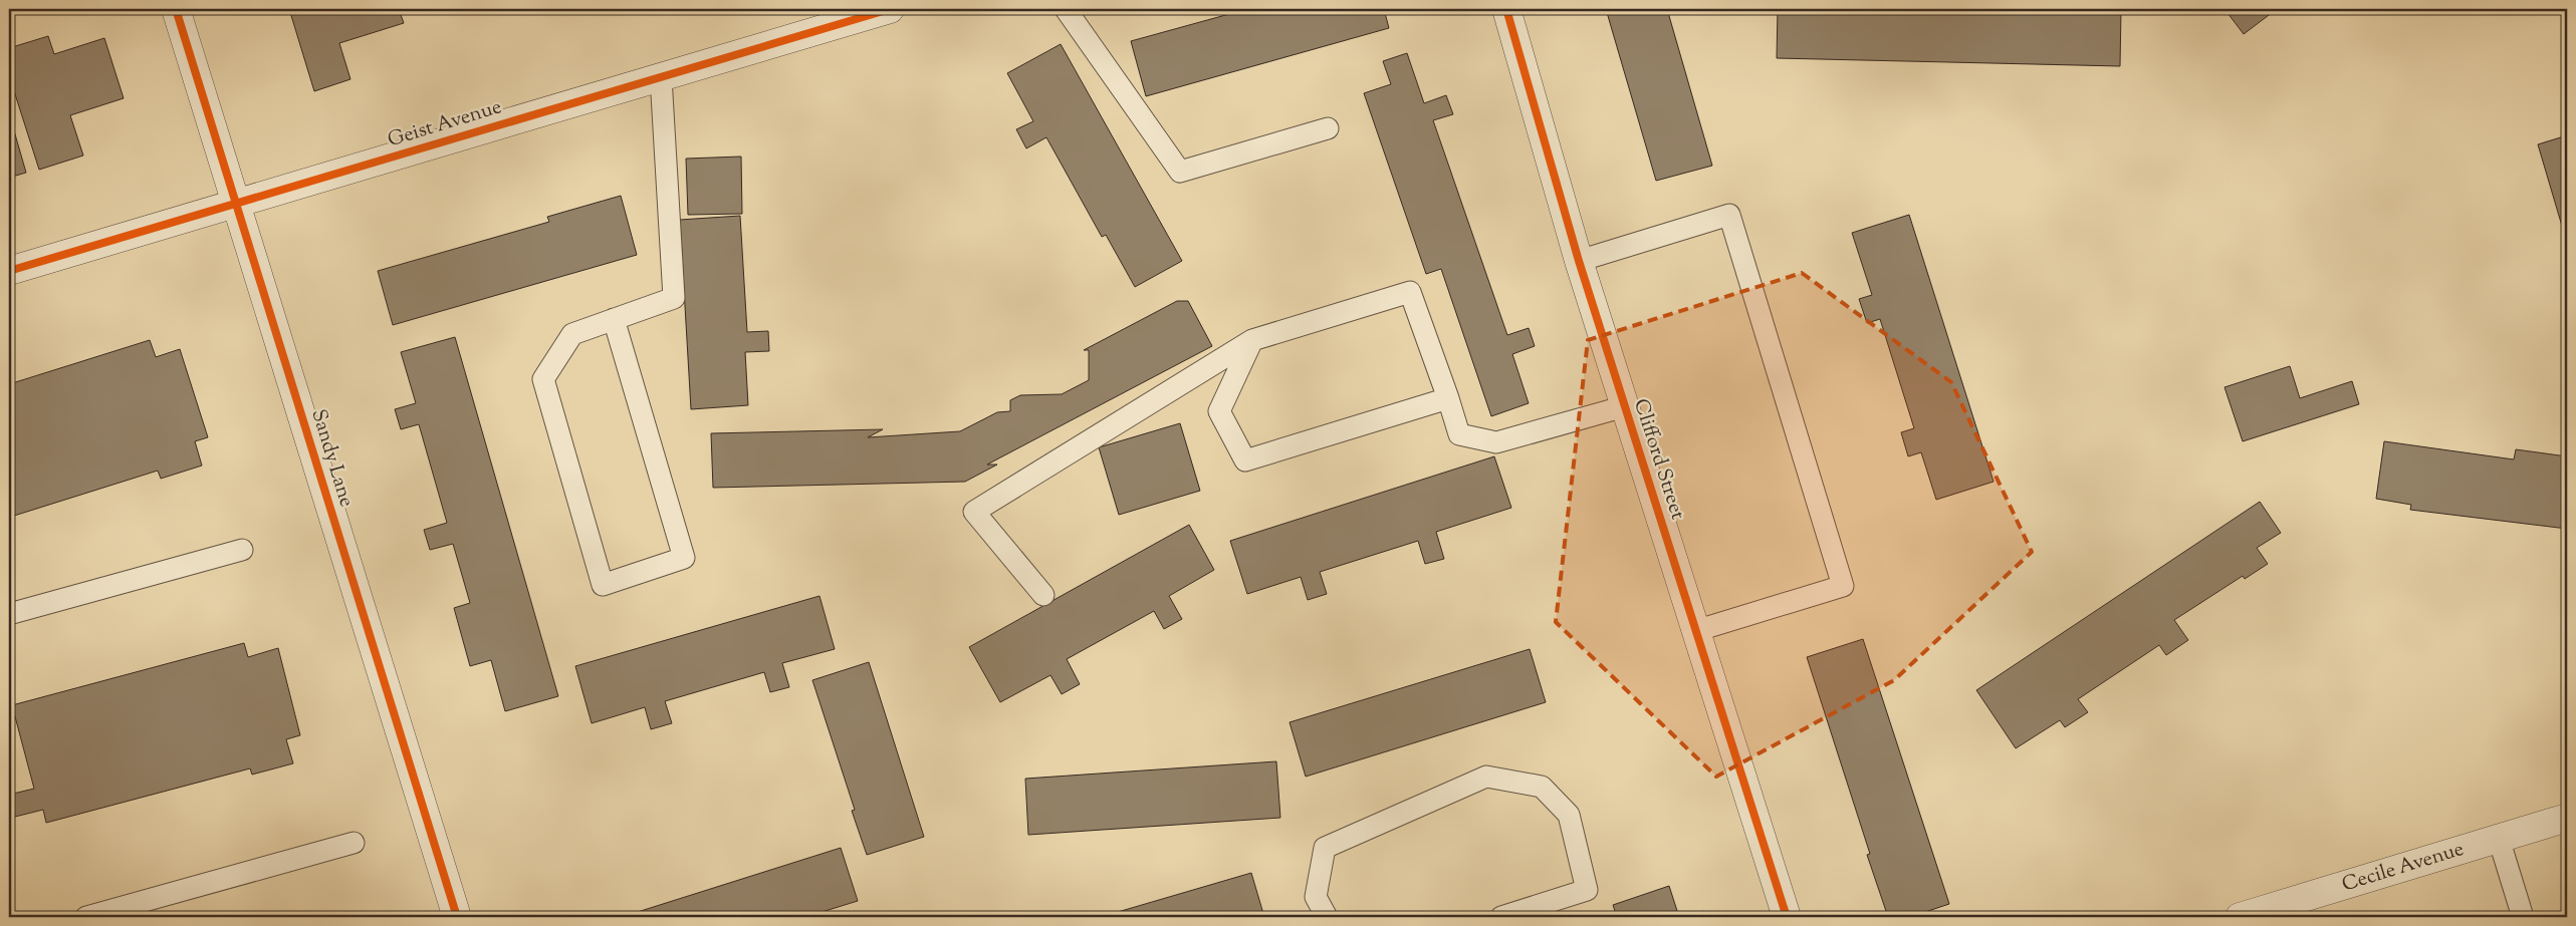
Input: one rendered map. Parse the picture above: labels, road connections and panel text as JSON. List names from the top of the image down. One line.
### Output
{"streets":{"street":["Geist Avenue","Sandy Lane","Clifford Street","Cecile Avenue"]},"crossings":[["Geist Avenue","Sandy Lane"]]}
